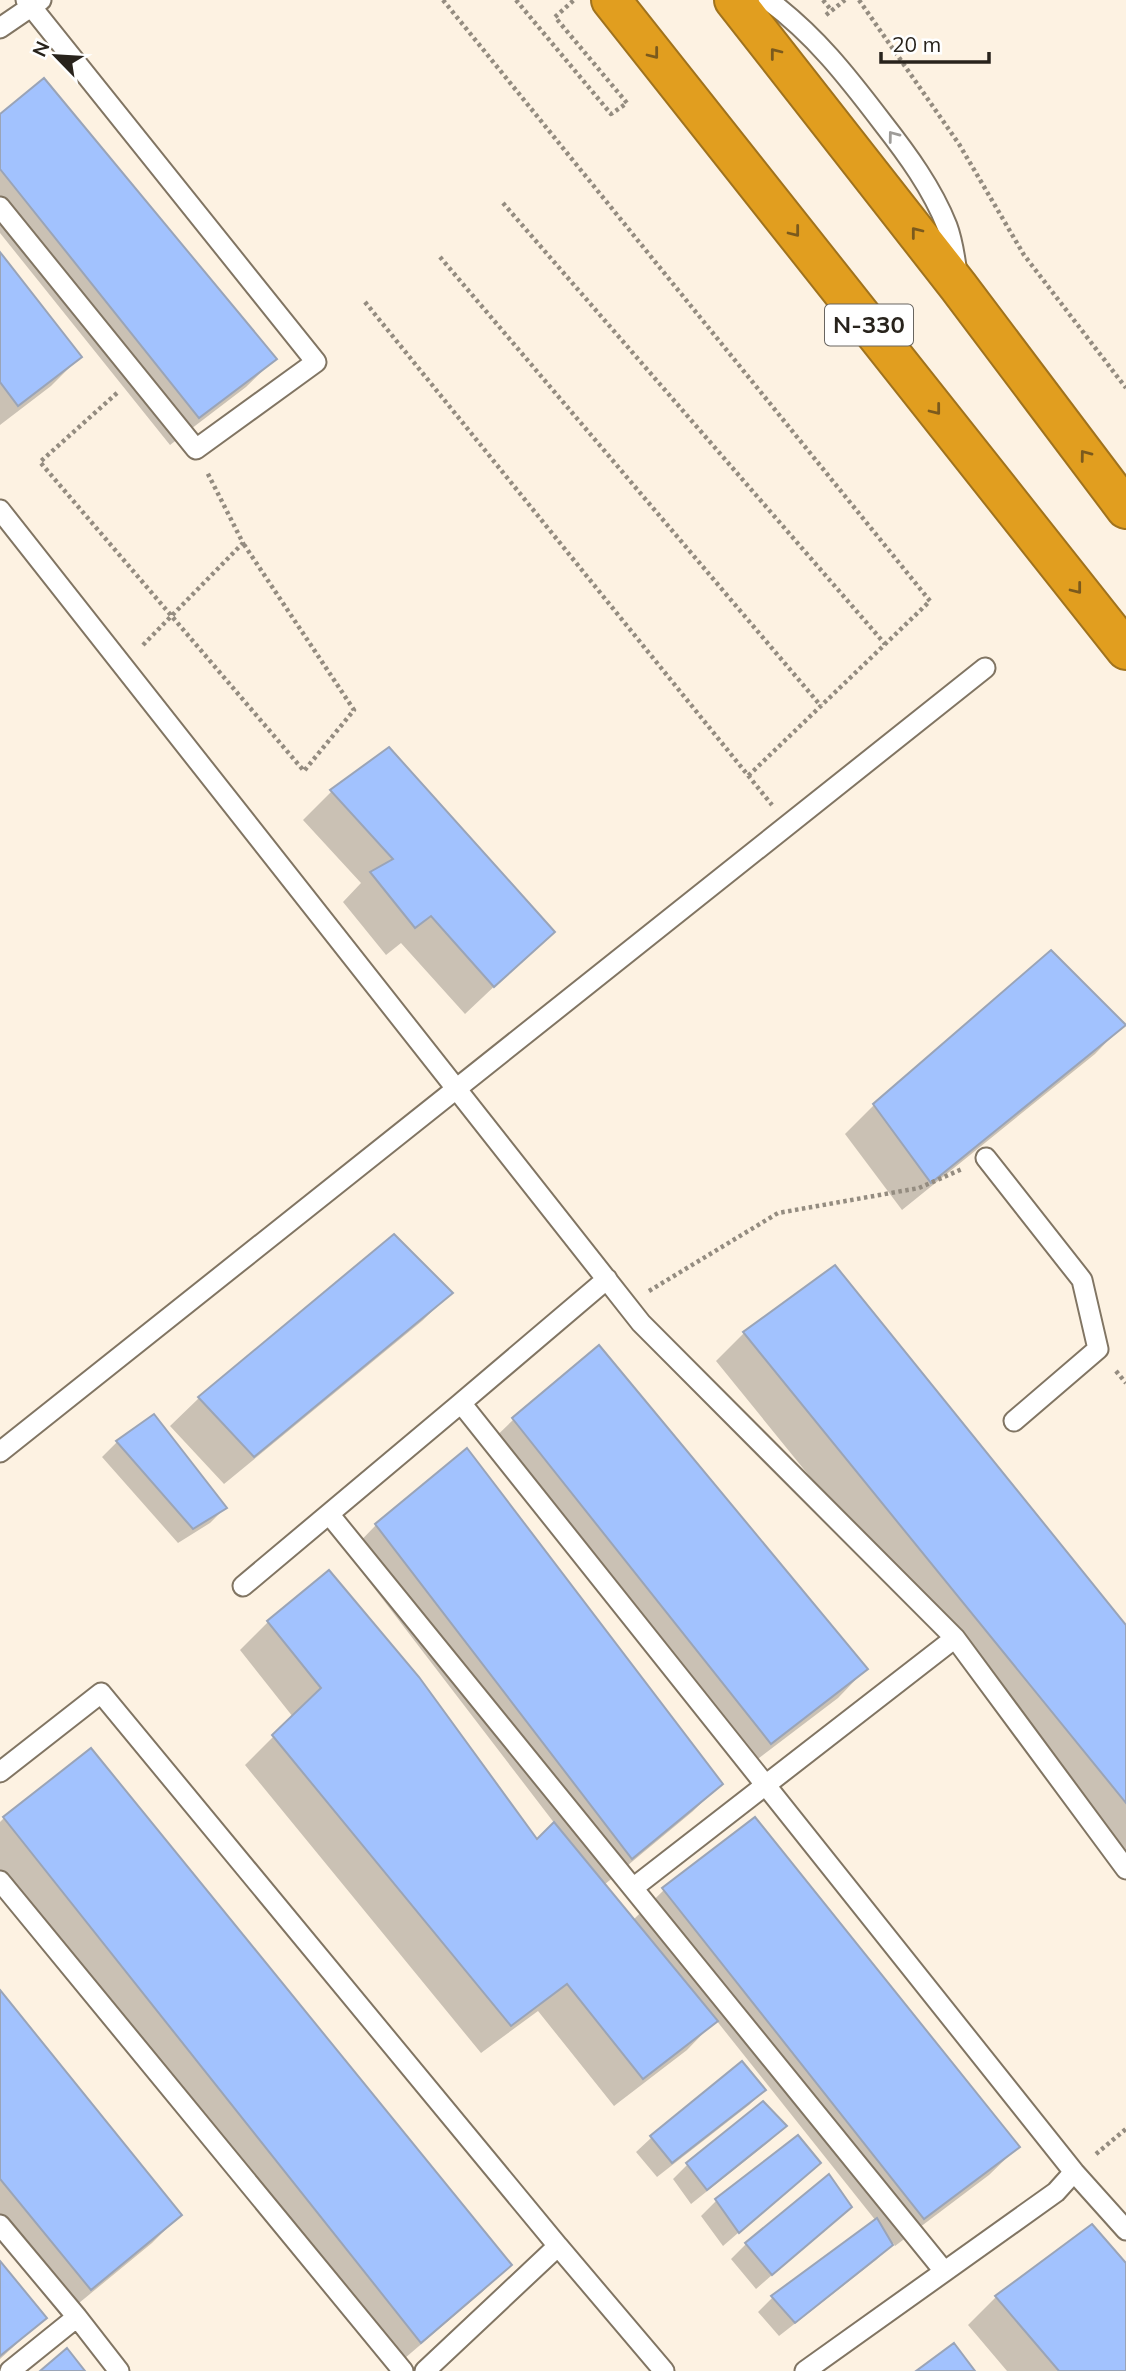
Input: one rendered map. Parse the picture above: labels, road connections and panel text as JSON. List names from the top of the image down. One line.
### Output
{"streets":{"highway":["N-330"]},"scale_bar":"20 m","north":"top left"}
